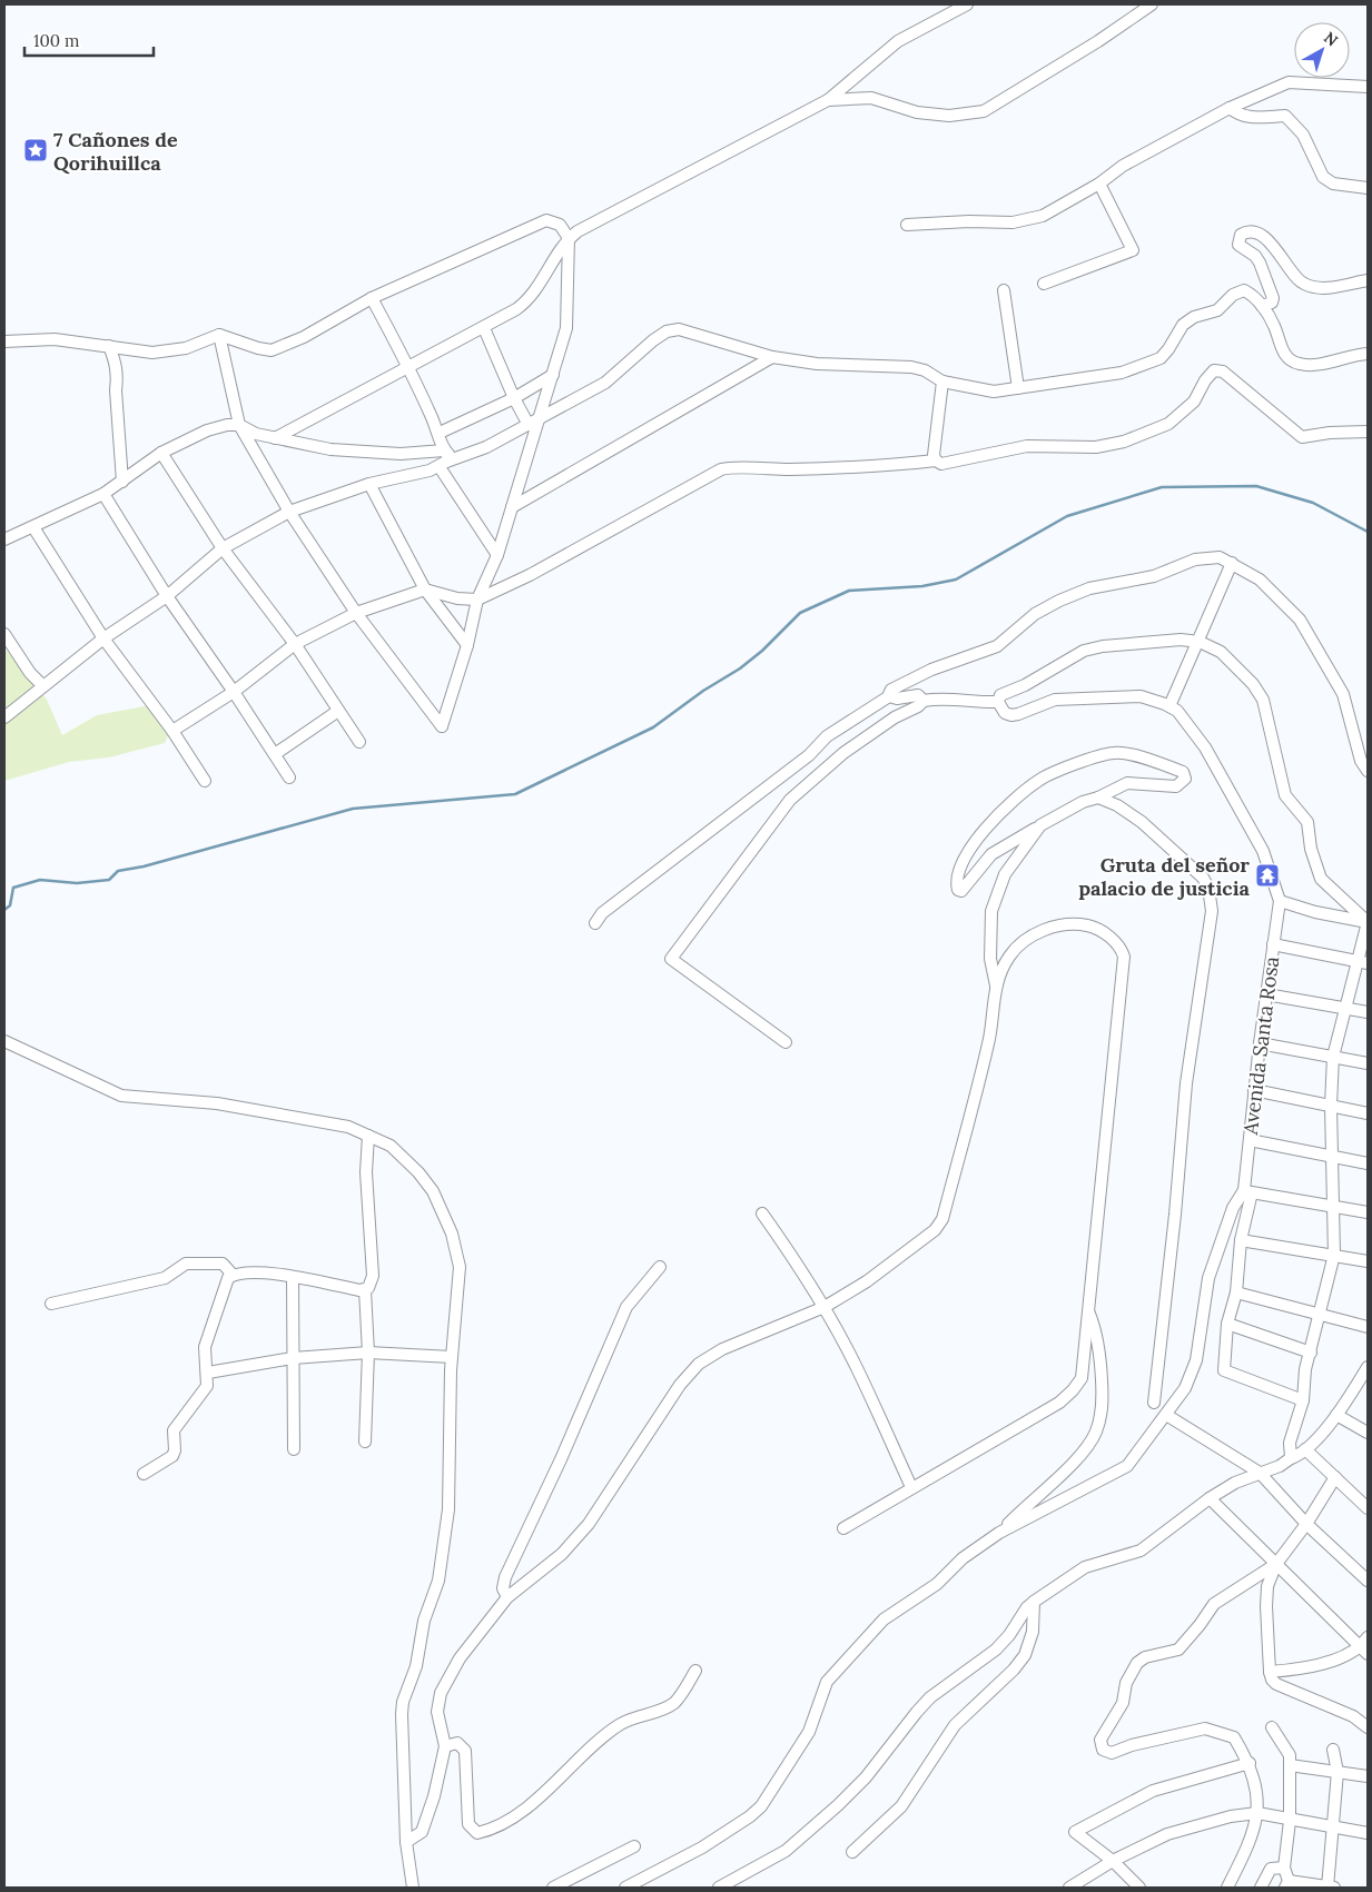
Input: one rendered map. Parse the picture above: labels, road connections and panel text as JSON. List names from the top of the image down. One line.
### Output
{"streets":{"street":["Avenida Santa Rosa"]},"places":{"place":["7 Cañones de Qorihuillca"],"temple":["Gruta del señor palacio de justicia"]},"scale_bar":"100 m","north":"top right"}
